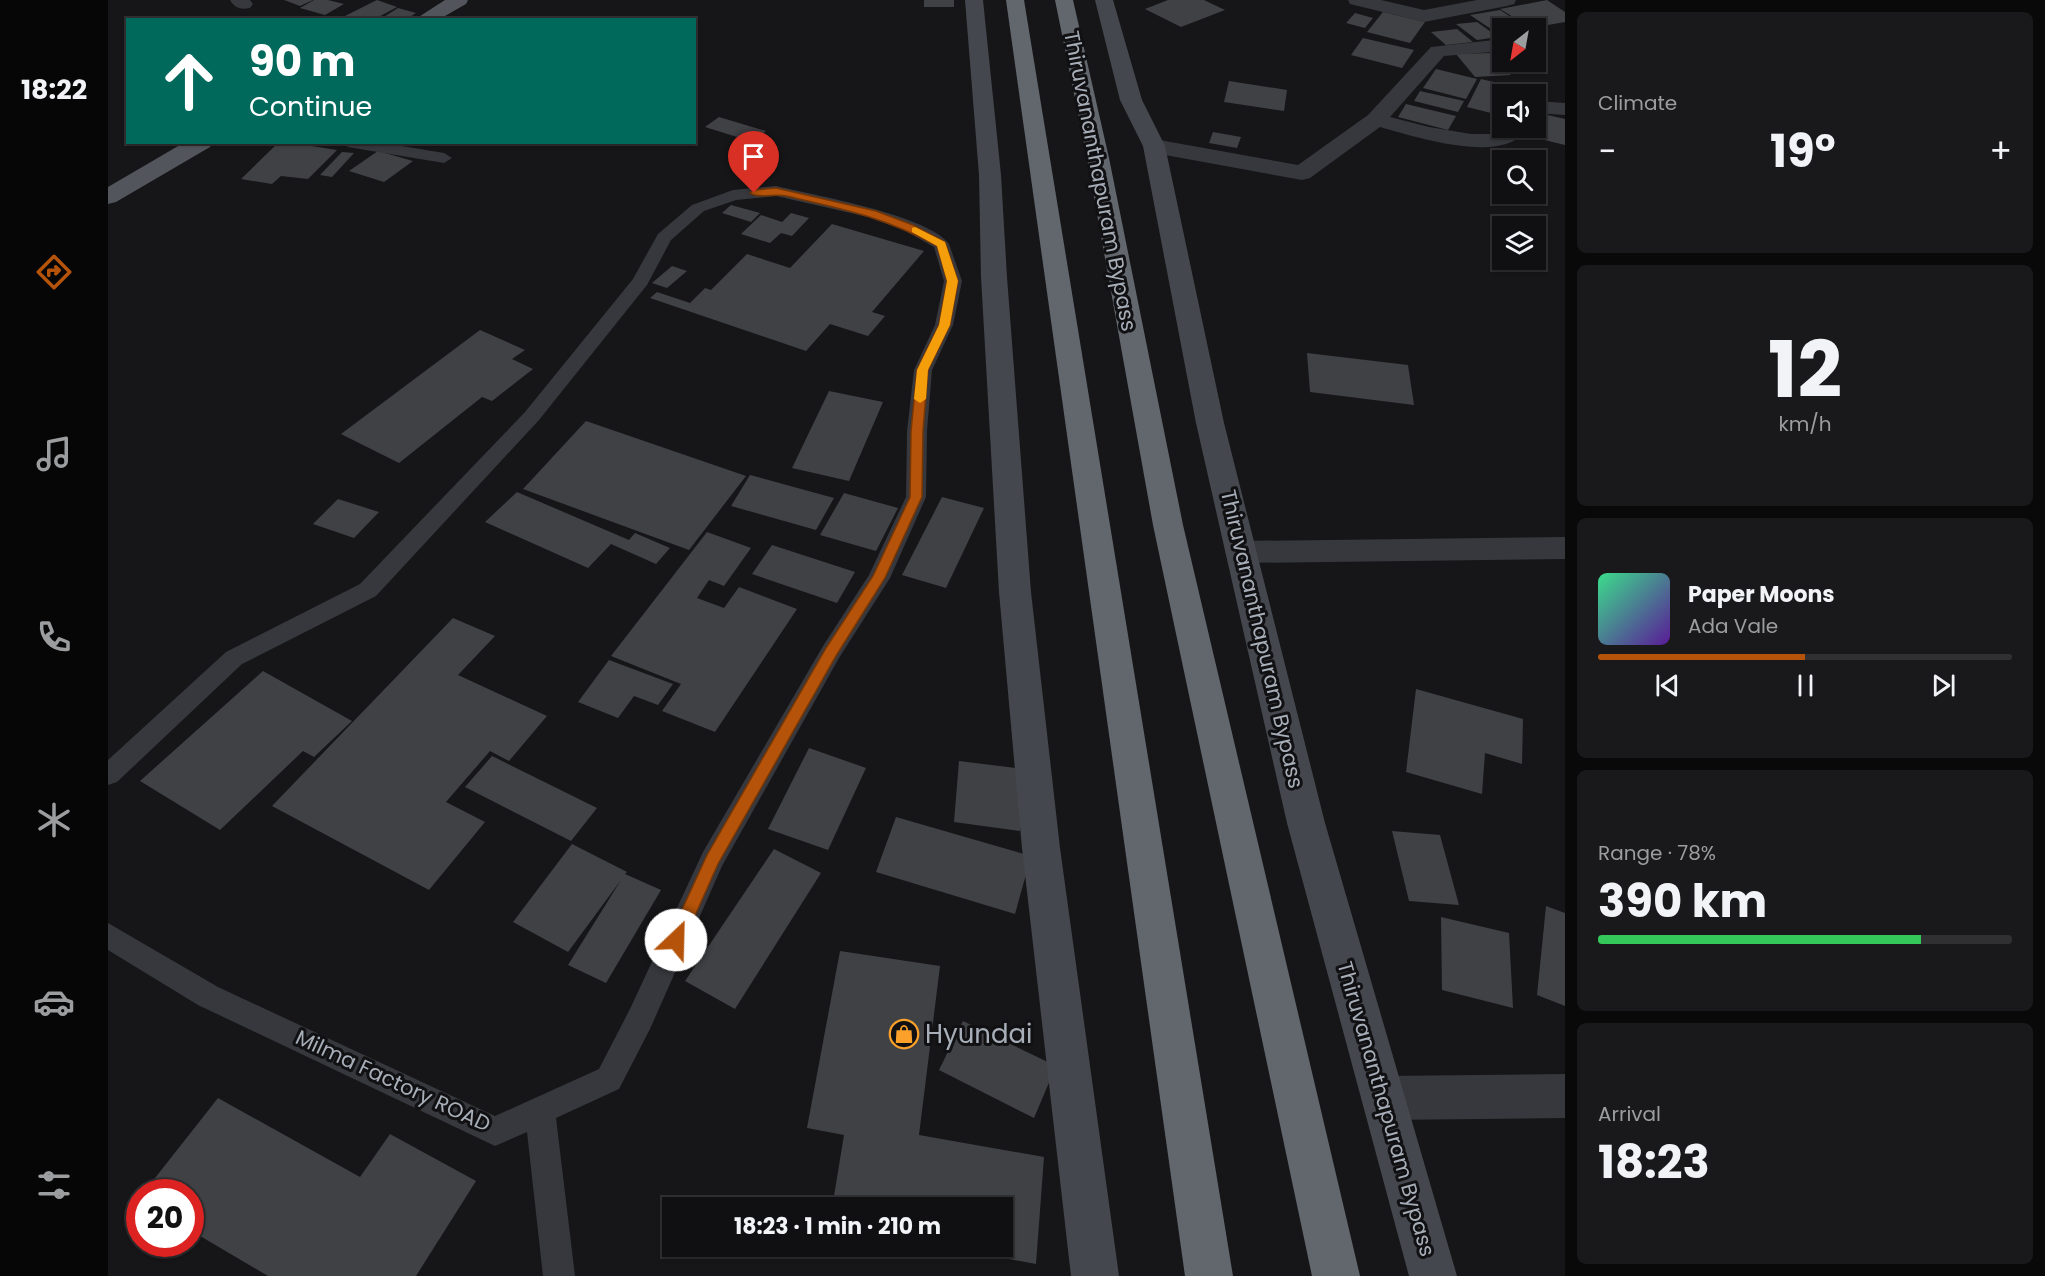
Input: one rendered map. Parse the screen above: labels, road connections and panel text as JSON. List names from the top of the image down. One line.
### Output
{"streets":{"highway":["Thiruvananthapuram Bypass"],"lane":["Milma Factory ROAD"]},"places":{"shop":["Hyundai"]},"north":"bottom left","page":{"tabs":"18:22","tile":["Climate",["12","km/h"],["Range · 78%","390 km"],["Arrival","18:23"]],"turn":["90 m","Continue"],"heat":["−","19°","+"],"song":["Paper Moons","Ada Vale"],"limit":"20","trip":"18:23 · 1 min · 210 m"}}
